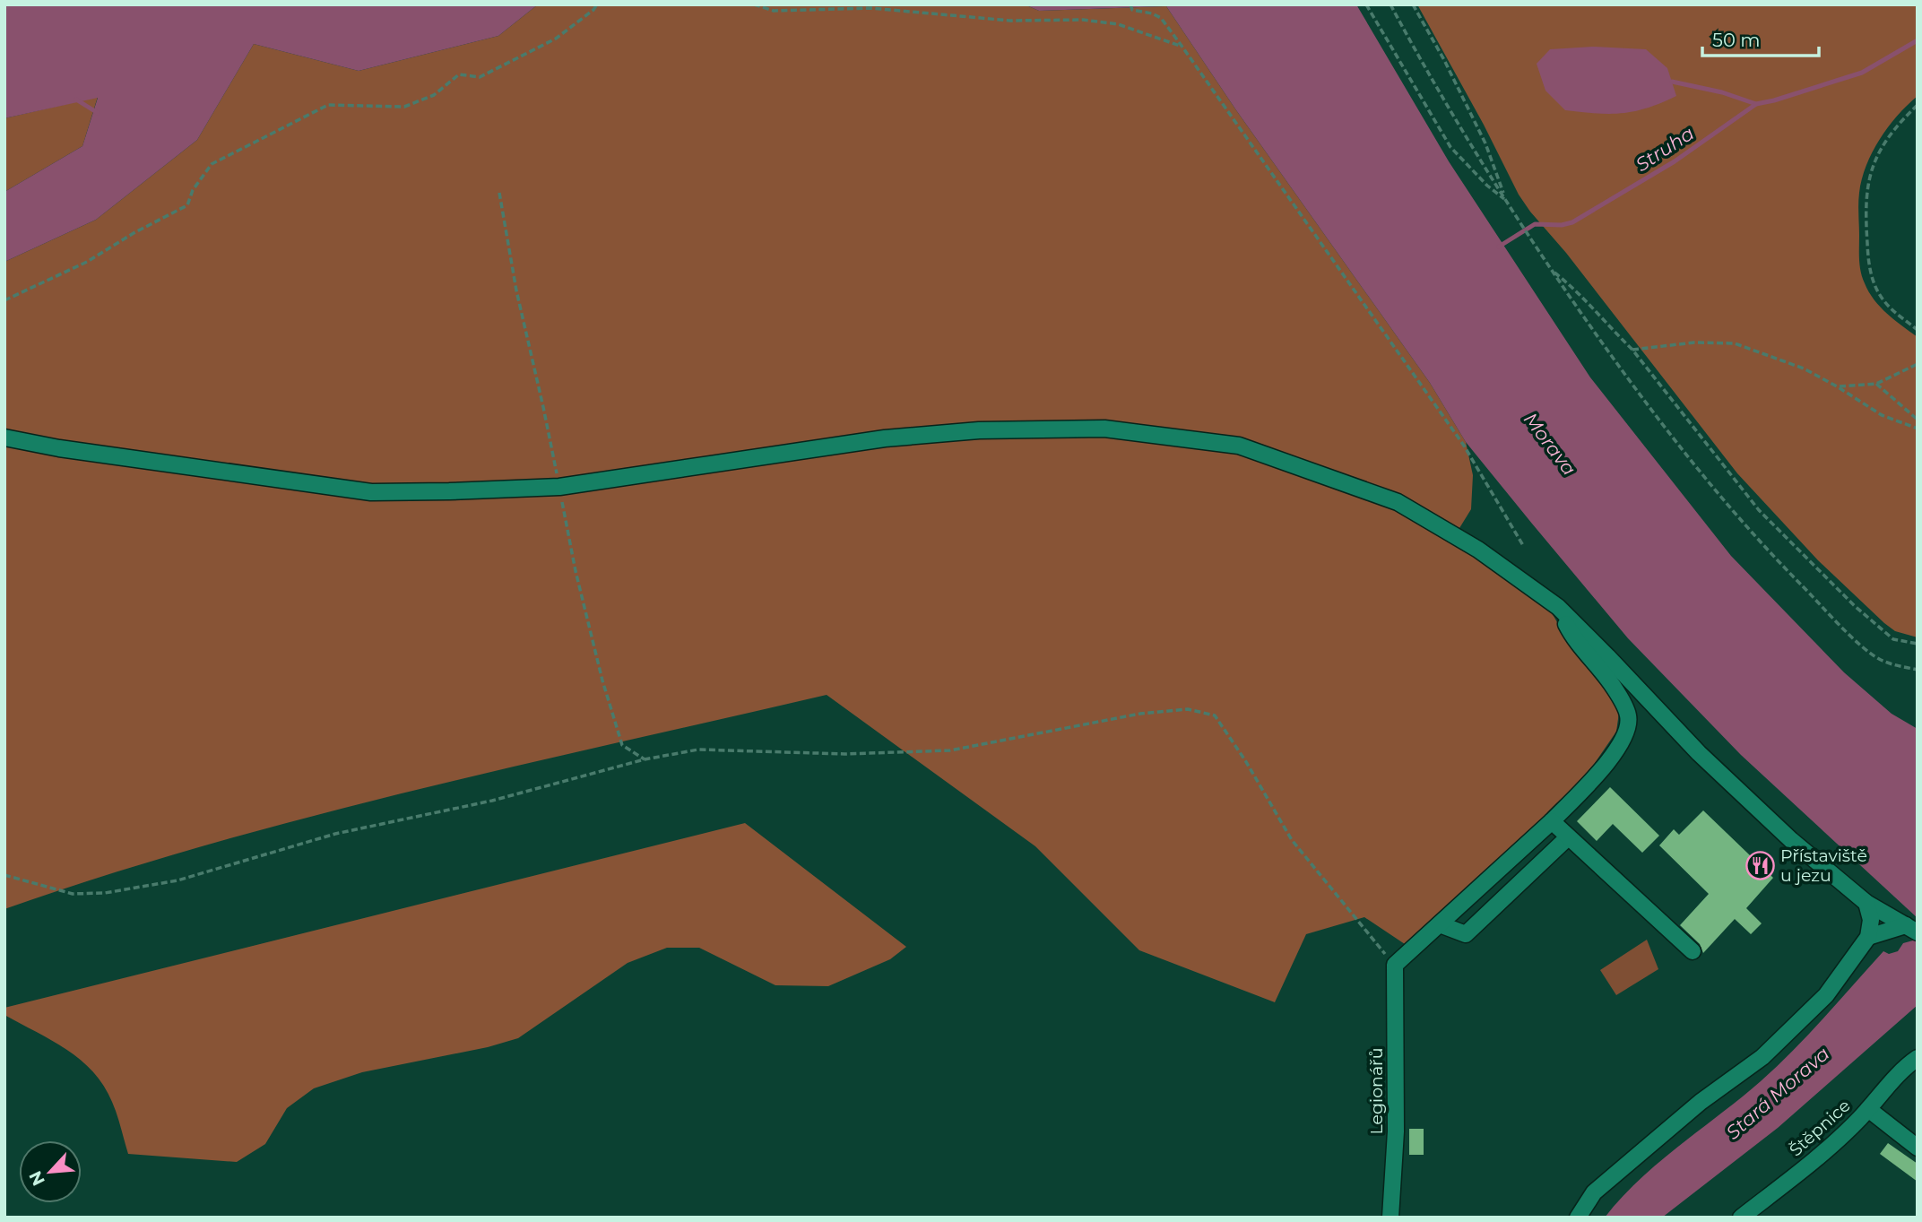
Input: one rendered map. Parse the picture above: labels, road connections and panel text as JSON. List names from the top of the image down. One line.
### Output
{"streets":{"street":["Legionářů","Štěpnice"]},"water":["Struha","Morava","Stará Morava"],"places":{"restaurant":["Přístaviště u jezu"]},"scale_bar":"50 m","north":"bottom left"}
